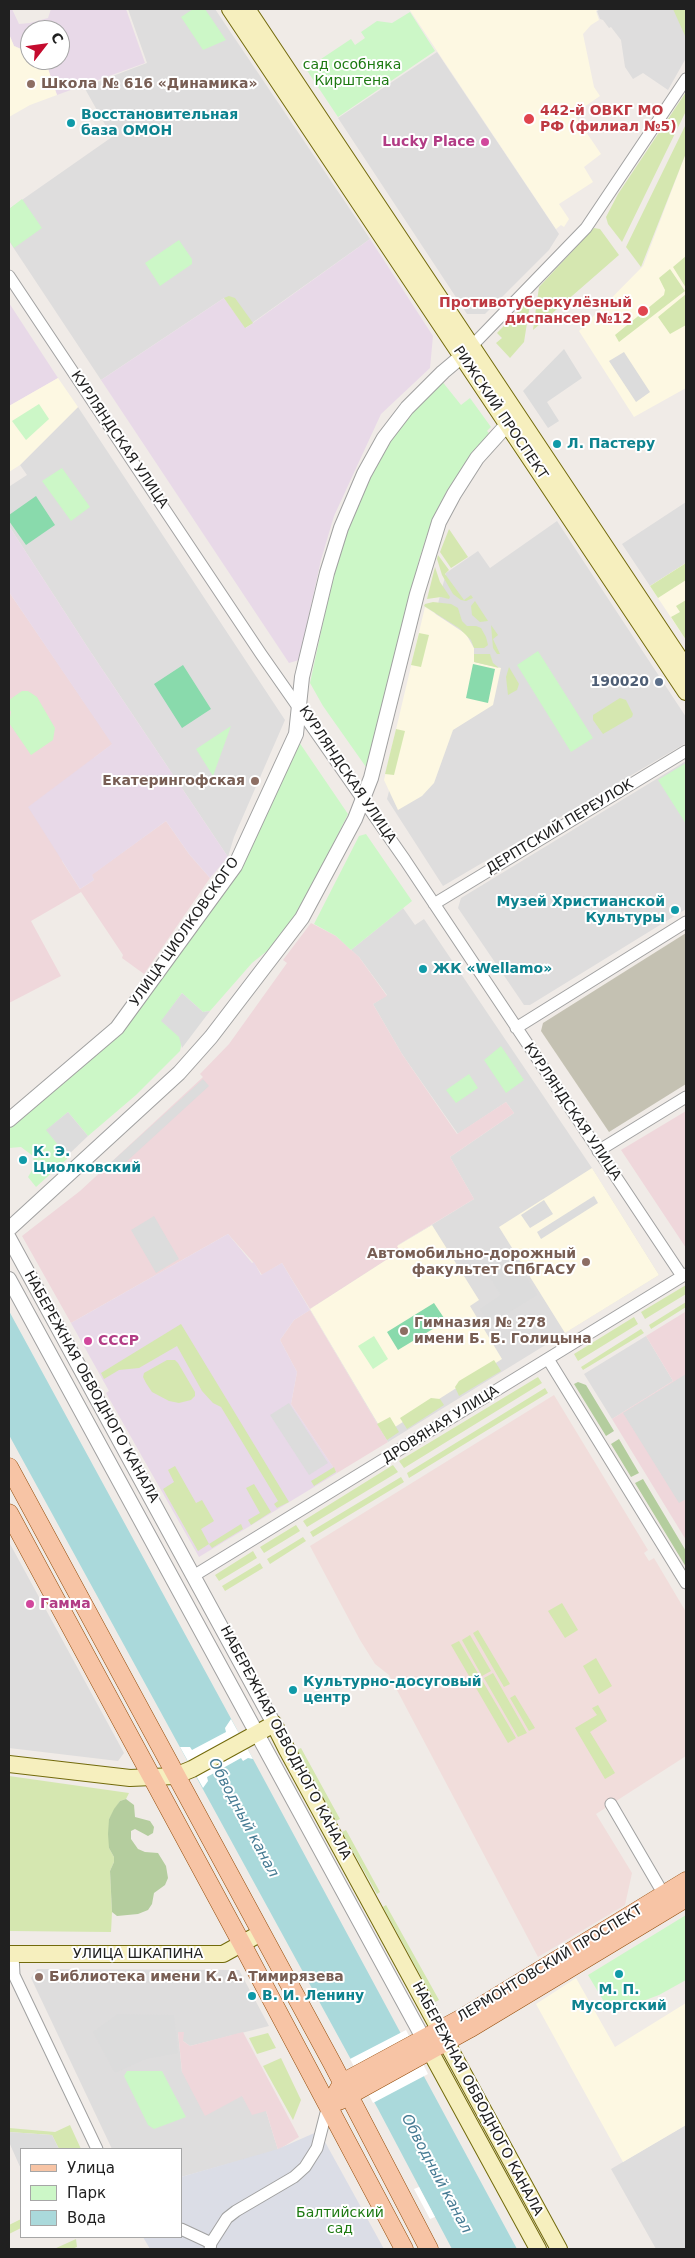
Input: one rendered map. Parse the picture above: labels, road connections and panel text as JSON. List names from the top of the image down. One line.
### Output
{"streets":{"main road":["РИЖСКИЙ ПРОСПЕКТ","НАБЕРЕЖНАЯ ОБВОДНОГО КАНАЛА","УЛИЦА ШКАПИНА","ЛЕРМОНТОВСКИЙ ПРОСПЕКТ"],"street":["КУРЛЯНДСКАЯ УЛИЦА","ДЕРПТСКИЙ ПЕРЕУЛОК","УЛИЦА ЦИОЛКОВСКОГО","ДРОВЯНАЯ УЛИЦА"]},"crossings":[["РИЖСКИЙ ПРОСПЕКТ","УЛИЦА ЦИОЛКОВСКОГО"],["КУРЛЯНДСКАЯ УЛИЦА","ДЕРПТСКИЙ ПЕРЕУЛОК"],["КУРЛЯНДСКАЯ УЛИЦА","УЛИЦА ЦИОЛКОВСКОГО"],["КУРЛЯНДСКАЯ УЛИЦА","ДРОВЯНАЯ УЛИЦА"],["НАБЕРЕЖНАЯ ОБВОДНОГО КАНАЛА","ДРОВЯНАЯ УЛИЦА"],["НАБЕРЕЖНАЯ ОБВОДНОГО КАНАЛА","ЛЕРМОНТОВСКИЙ ПРОСПЕКТ"]],"water":["Обводный канал"],"parks":["сад особняка Кирштена","Балтийский сад"],"places":["Школа № 616 «Динамика»","442-й ОВКГ МО РФ (филиал №5)","Восстановительная база ОМОН","Lucky Place","Противотуберкулёзный диспансер №12","Л. Пастеру","190020","Екатерингофская","Музей Христианской Культуры","ЖК «Wellamo»","К. Э. Циолковский","Автомобильно-дорожный факультет СПбГАСУ","Гимназия № 278 имени Б. Б. Голицына","СССР","Гамма","Культурно-досуговый центр","М. П. Мусоргский","Библиотека имени К. А. Тимирязева","В. И. Ленину"],"legend":["Улица","Парк","Вода"],"north":"top right"}
